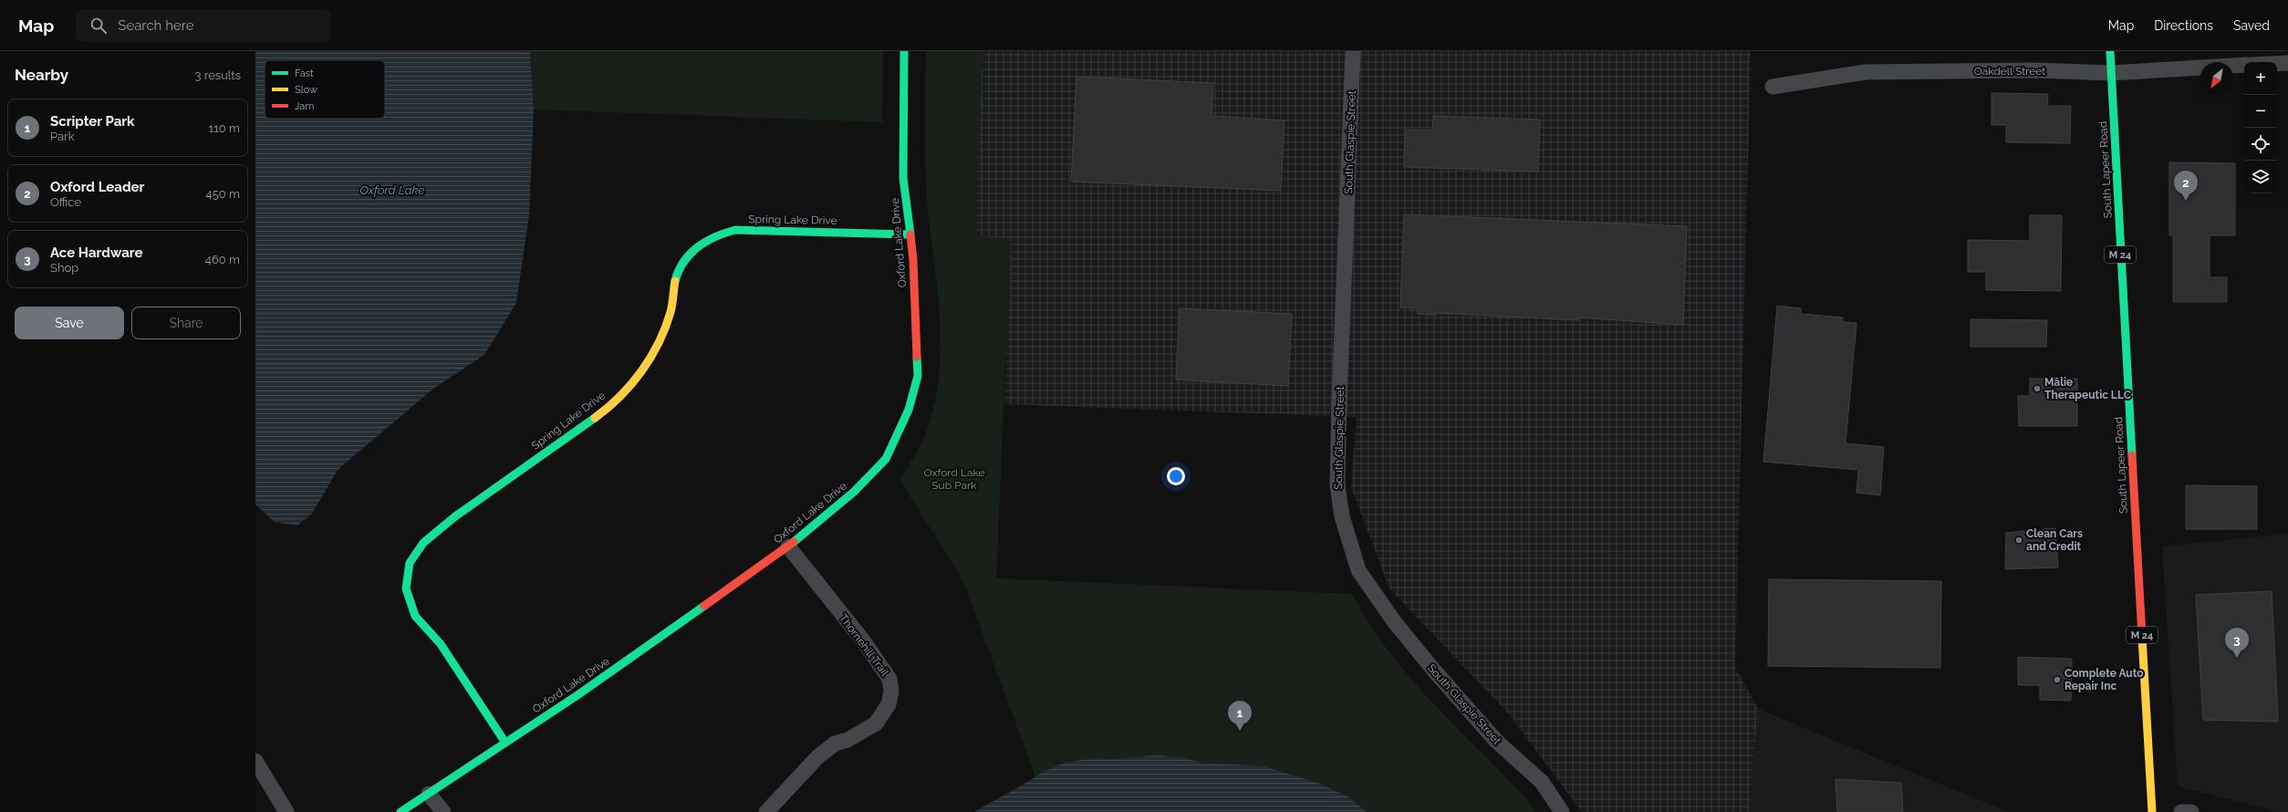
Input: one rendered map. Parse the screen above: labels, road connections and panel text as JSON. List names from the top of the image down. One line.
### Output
{"streets":{"street":["Oakdell Street","South Glaspie Street","South Lapeer Road","Spring Lake Drive","Oxford Lake Drive","M 24","Thornehill Trail"]},"crossings":[["Oakdell Street","South Lapeer Road"],["Spring Lake Drive","Oxford Lake Drive"],["Oxford Lake Drive","Thornehill Trail"]],"water":["Oxford Lake"],"parks":["Oxford Lake Sub Park"],"places":["Mālie Therapeutic LLC","Clean Cars and Credit","Complete Auto Repair Inc"],"legend":["Fast","Slow","Jam"],"north":"bottom left","page":{"header":"Map","search":"Search here","nav":["Map","Directions","Saved"],"heading":["Nearby","3 results"],"map_buttons":["+","−"],"list":[{"mark":"1","name":"Scripter Park","note":"Park","value":"110 m"},{"mark":"2","name":"Oxford Leader","note":"Office","value":"450 m"},{"mark":"3","name":"Ace Hardware","note":"Shop","value":"460 m"}],"pins":["2","3","1"],"buttons":["Save","Share"]}}
